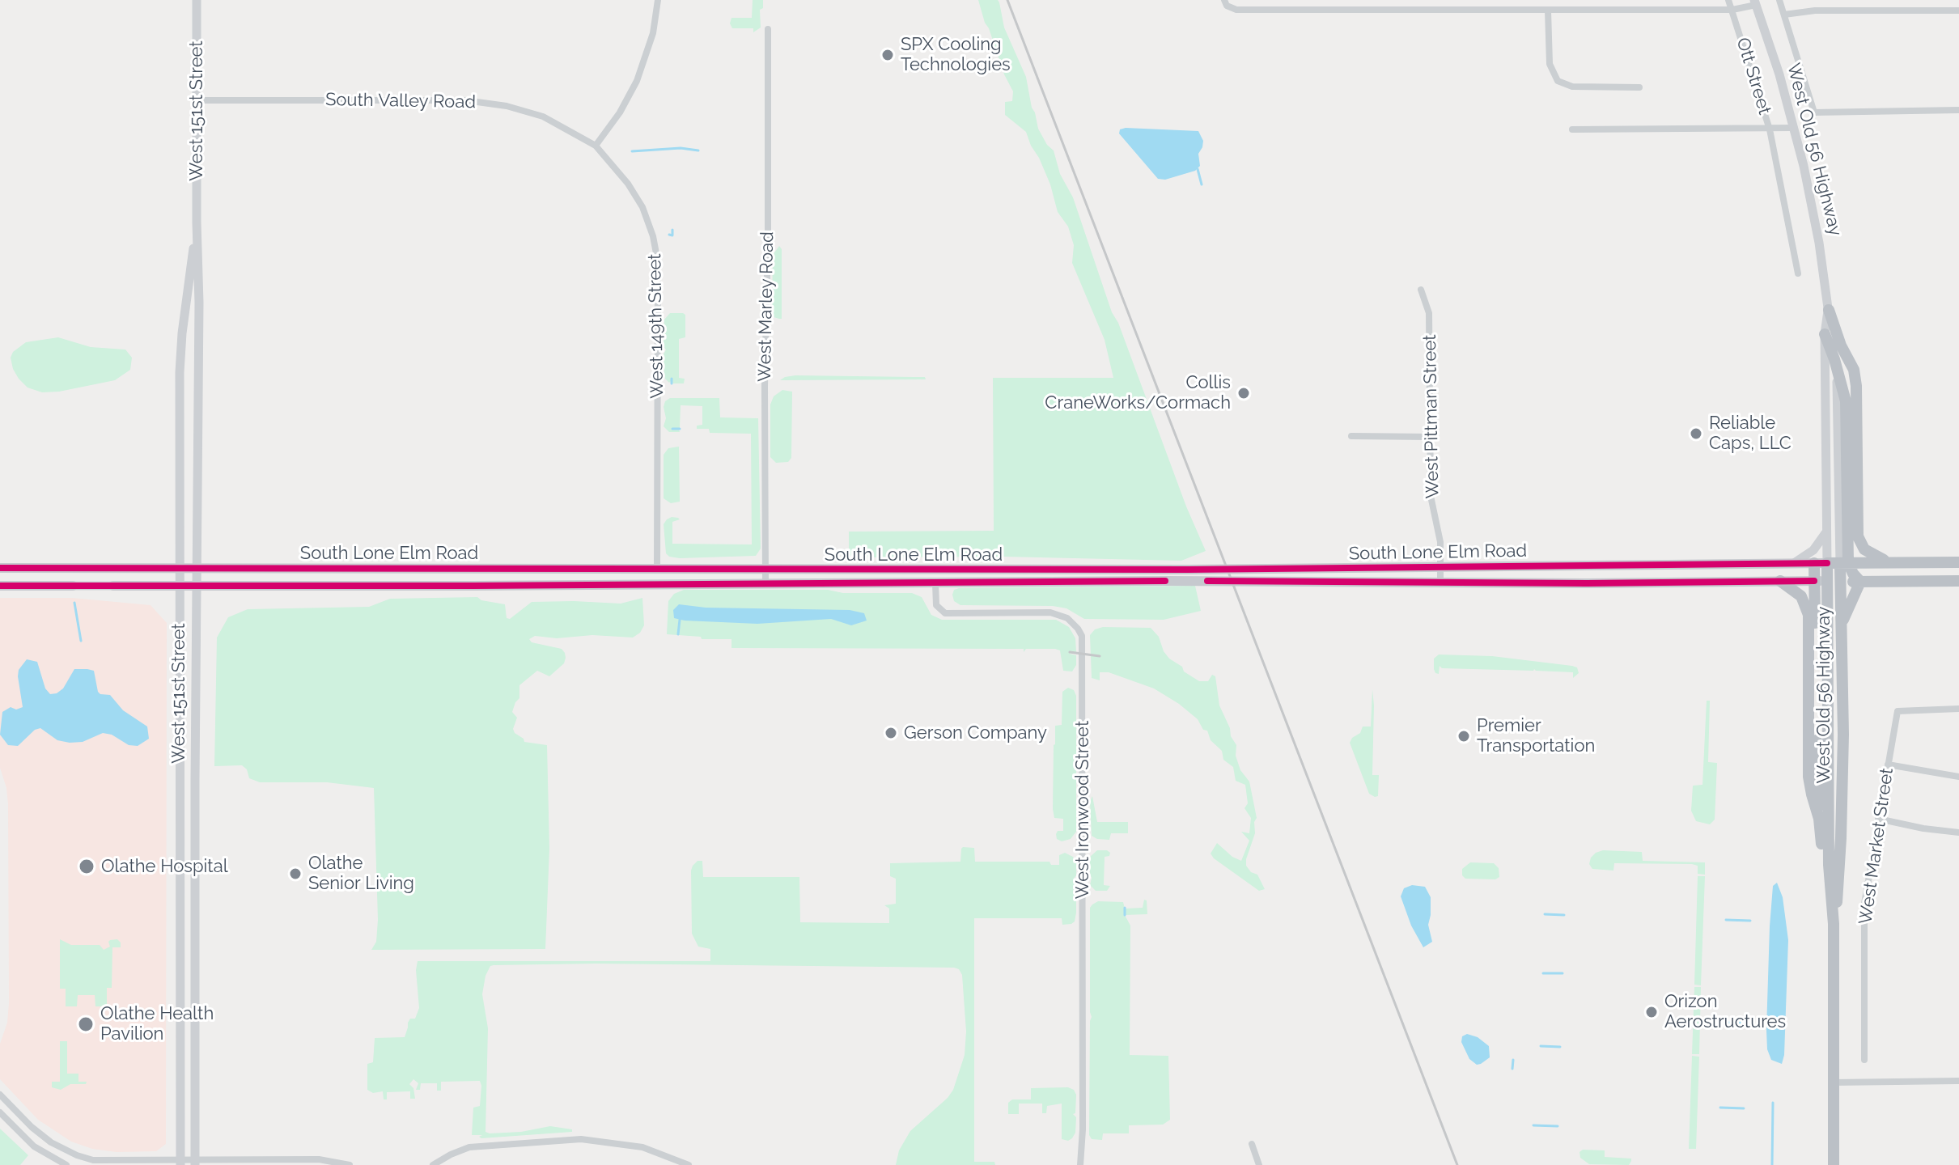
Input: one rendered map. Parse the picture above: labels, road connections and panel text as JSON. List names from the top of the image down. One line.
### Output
{"streets":{"highway":["West Old 56 Highway"],"main road":["West 151st Street","South Lone Elm Road"],"street":["Ott Street","South Valley Road","West Marley Road","West 149th Street","West Pittman Street","West Ironwood Street","West Market Street"]},"crossings":[["Ott Street","West Old 56 Highway"],["South Valley Road","West 151st Street"],["South Valley Road","West 149th Street"],["West 151st Street","South Lone Elm Road"],["West Old 56 Highway","South Lone Elm Road"],["West Marley Road","South Lone Elm Road"],["West 149th Street","South Lone Elm Road"],["West Pittman Street","South Lone Elm Road"],["South Lone Elm Road","West Ironwood Street"]],"places":["SPX Cooling Technologies","Collis CraneWorks/Cormach","Reliable Caps, LLC","Gerson Company","Premier Transportation","Olathe Hospital","Olathe Senior Living","Orizon Aerostructures","Olathe Health Pavilion"]}
